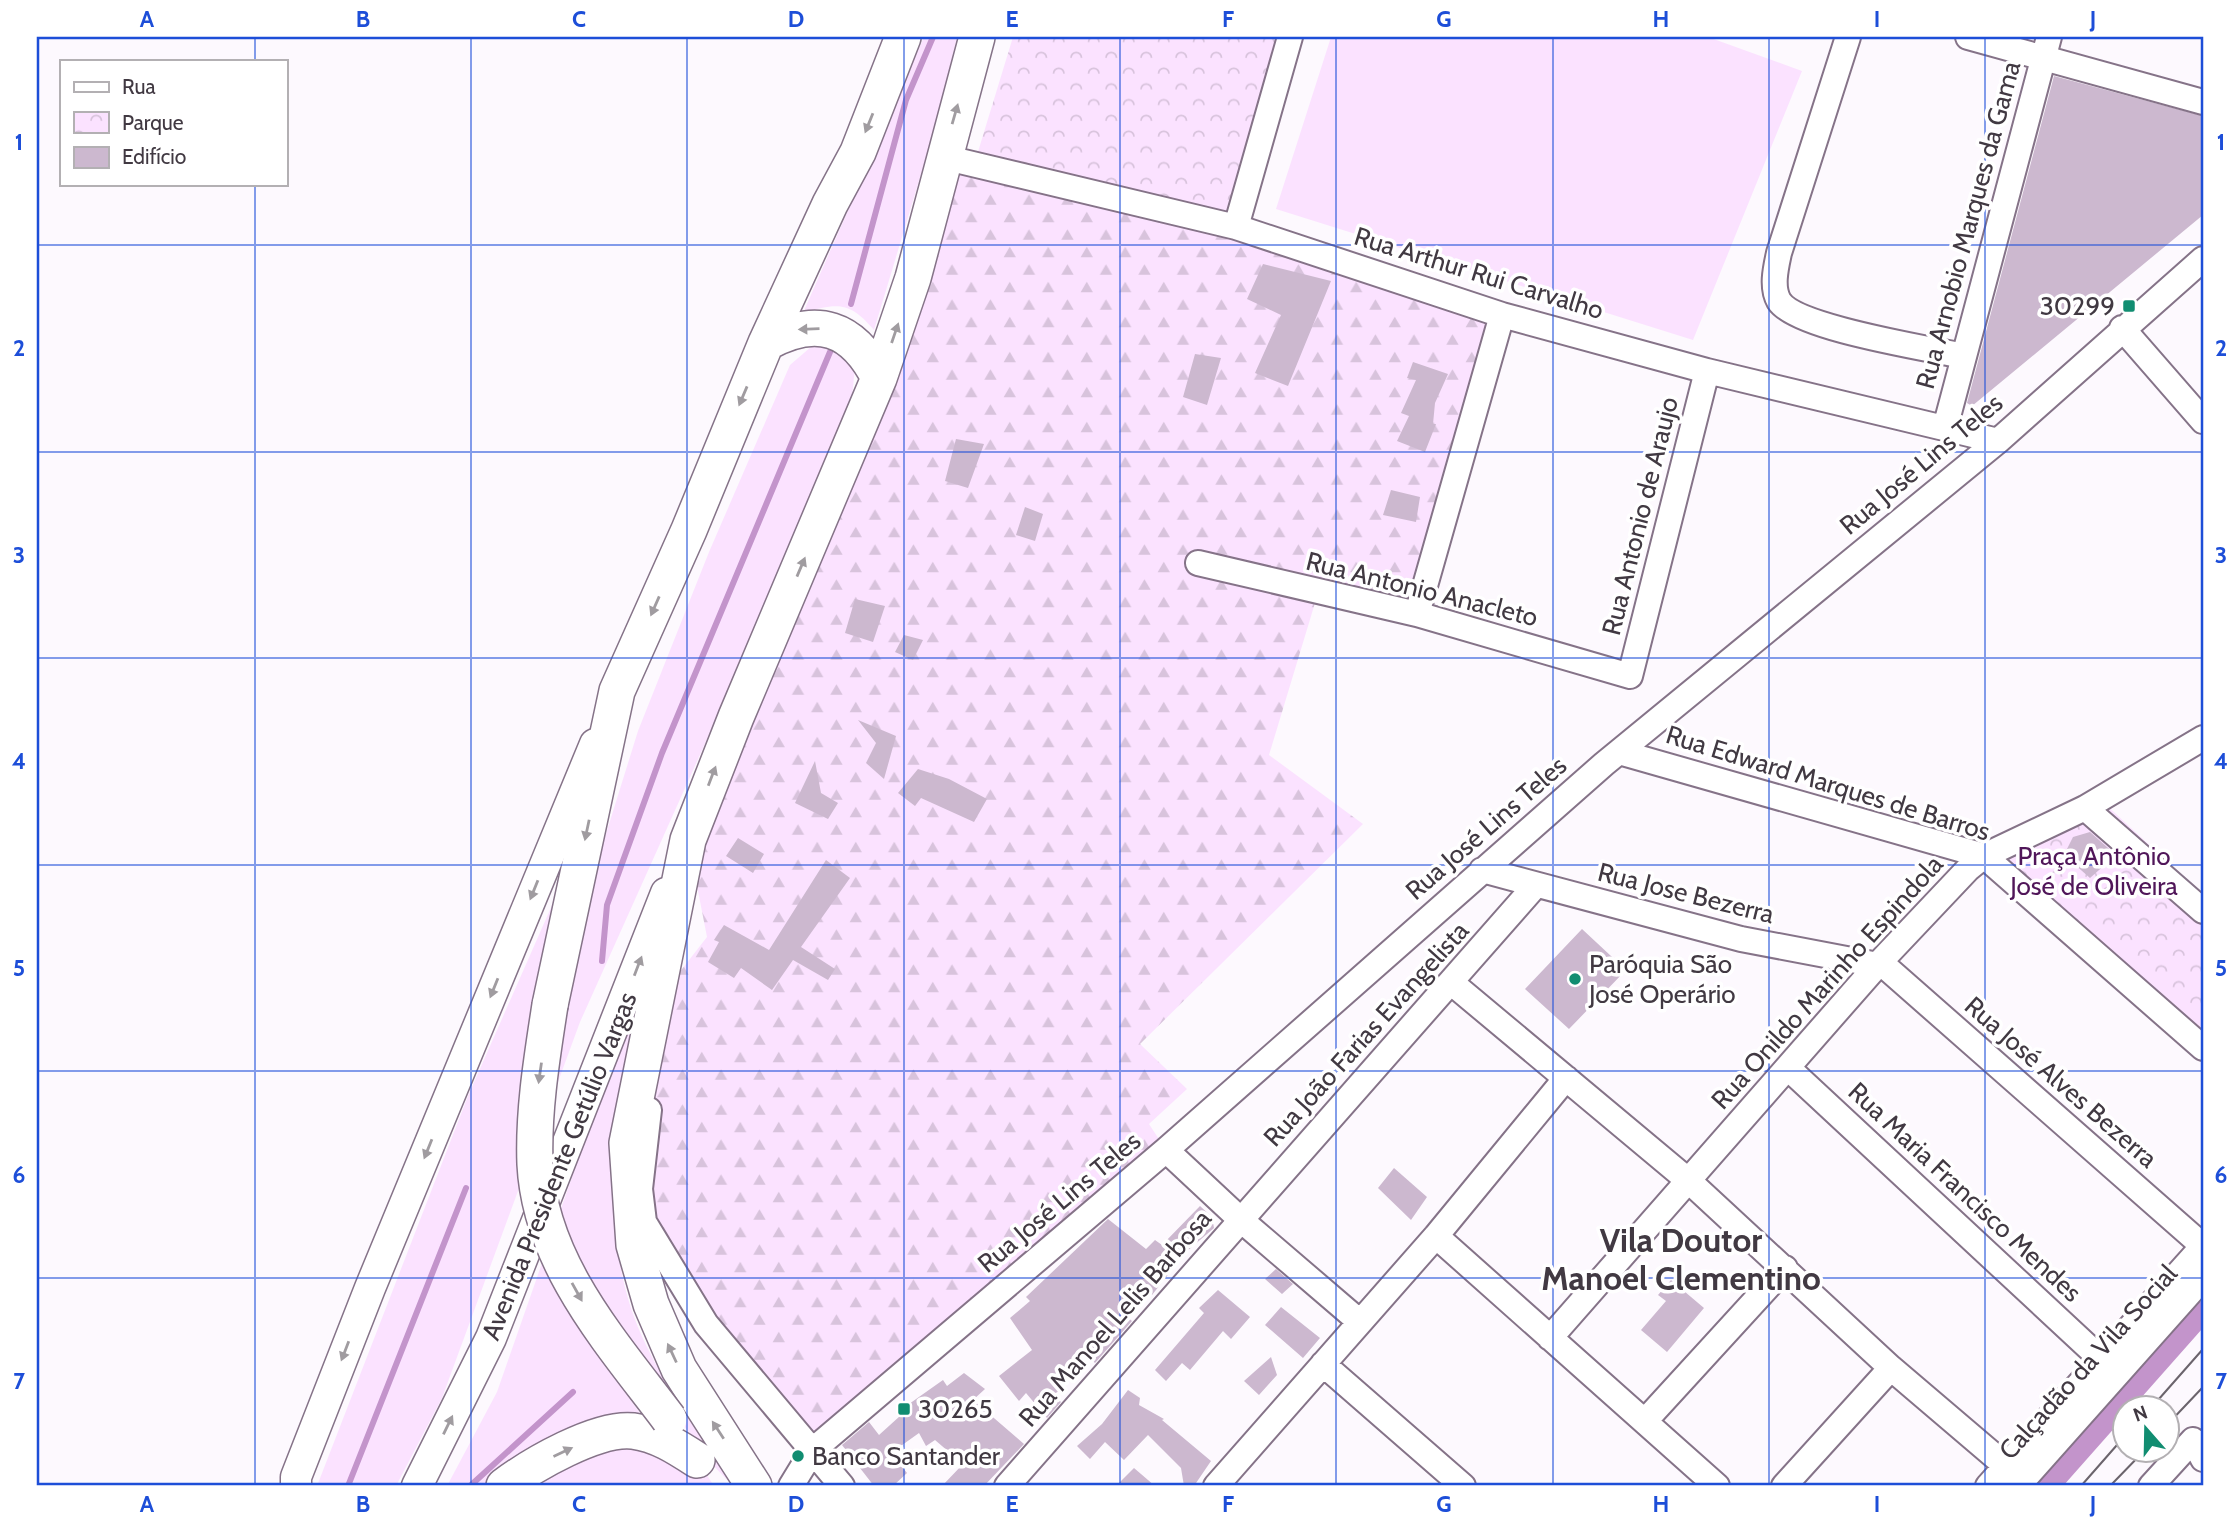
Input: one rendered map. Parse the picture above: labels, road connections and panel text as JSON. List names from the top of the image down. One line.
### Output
{"streets":{"main road":["Avenida Presidente Getúlio Vargas"],"street":["Rua Arnobio Marques da Gama","Rua Arthur Rui Carvalho","Rua José Lins Teles","Rua Antonio de Araujo","Rua Antonio Anacleto","Rua Edward Marques de Barros","Rua Jose Bezerra","Rua Onildo Marinho Espindola","Rua João Farias Evangelista","Rua José Alves Bezerra","Rua Maria Francisco Mendes","Rua Manoel Lelis Barbosa","Calçadão da Vila Social"]},"crossings":[["Rua Arnobio Marques da Gama","Rua Arthur Rui Carvalho"],["Rua Arthur Rui Carvalho","Rua José Lins Teles"],["Rua Arthur Rui Carvalho","Rua Antonio de Araujo"],["Rua José Lins Teles","Rua Edward Marques de Barros"],["Rua José Lins Teles","Rua Jose Bezerra"],["Rua Antonio de Araujo","Rua Antonio Anacleto"],["Rua Edward Marques de Barros","Rua Onildo Marinho Espindola"],["Rua Jose Bezerra","Rua Onildo Marinho Espindola"],["Rua Jose Bezerra","Rua João Farias Evangelista"],["Rua Jose Bezerra","Rua José Alves Bezerra"],["Rua Onildo Marinho Espindola","Rua José Alves Bezerra"],["Rua Onildo Marinho Espindola","Rua Maria Francisco Mendes"],["Rua João Farias Evangelista","Rua Manoel Lelis Barbosa"]],"districts":["Vila Doutor Manoel Clementino"],"parks":["Praça Antônio José de Oliveira"],"places":{"transit":["30299","30265"],"other":["Paróquia São José Operário","Banco Santander"]},"legend":["Rua","Parque","Edifício"],"north":"top","grid":{"columns":["A","B","C","D","E","F","G","H","I","J"],"rows":["1","2","3","4","5","6","7"]}}
